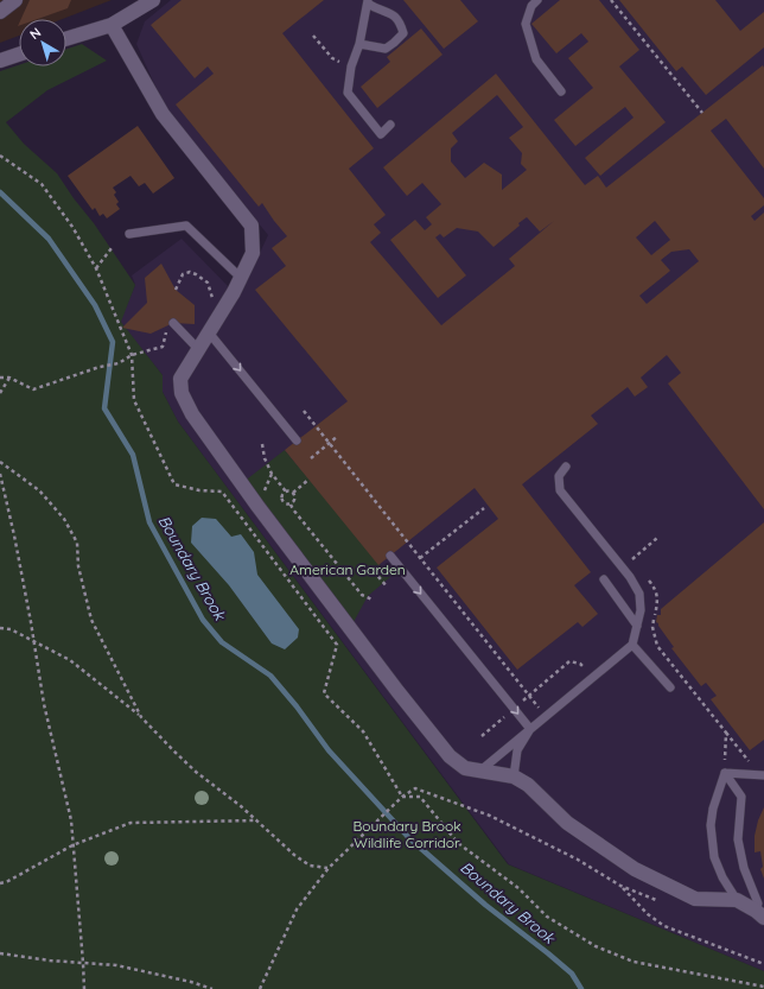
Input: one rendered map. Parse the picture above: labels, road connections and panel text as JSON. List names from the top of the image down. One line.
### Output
{"water":["Boundary Brook"],"parks":["American Garden","Boundary Brook Wildlife Corridor"],"north":"top left"}
